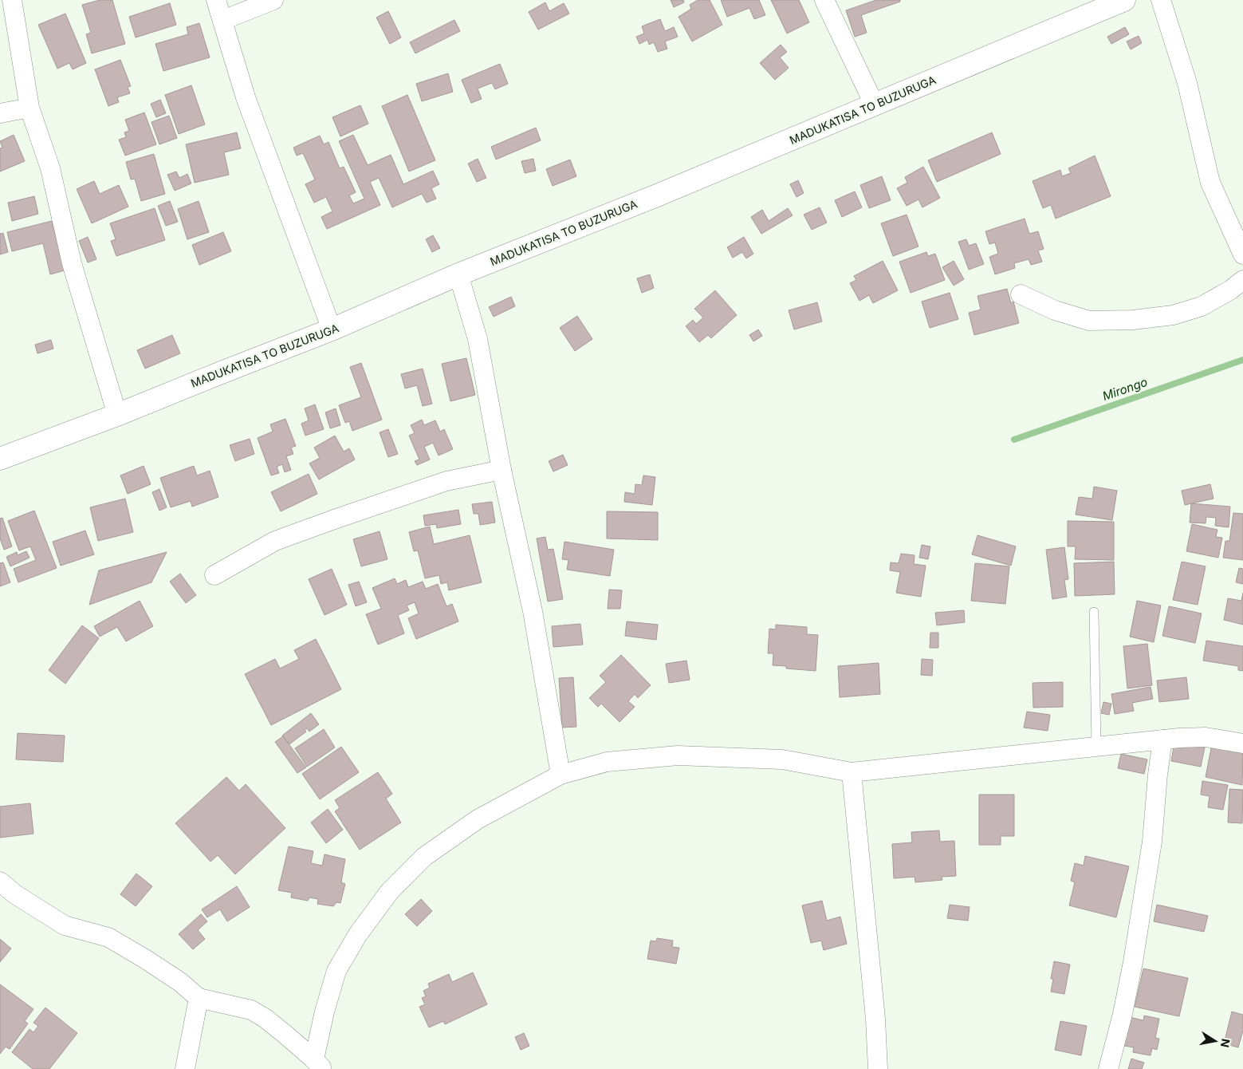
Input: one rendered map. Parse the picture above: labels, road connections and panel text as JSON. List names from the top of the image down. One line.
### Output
{"streets":{"main road":["MADUKATISA TO BUZURUGA"]},"water":["Mirongo"],"north":"right"}
